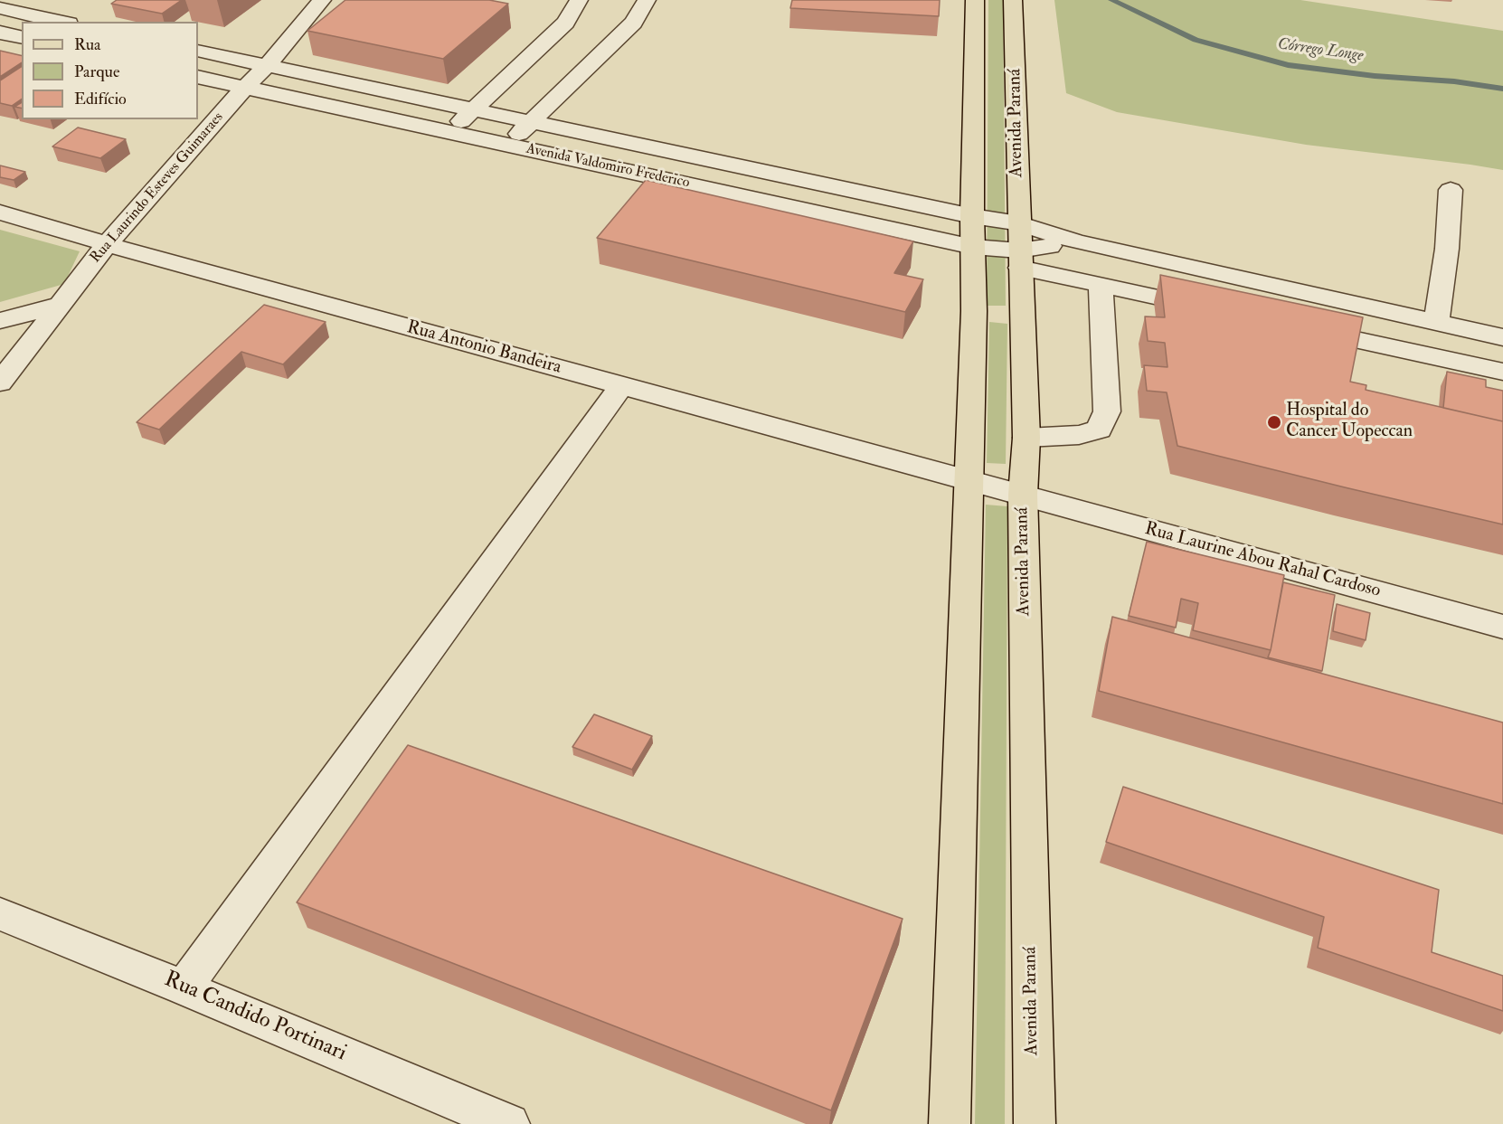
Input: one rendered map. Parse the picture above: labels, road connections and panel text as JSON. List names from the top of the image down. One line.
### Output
{"streets":{"main road":["Avenida Paraná"],"street":["Avenida Valdomiro Frederico","Rua Laurindo Esteves Guimaraes","Rua Antonio Bandeira","Rua Laurine Abou Rahal Cardoso","Rua Candido Portinari"]},"crossings":[["Avenida Paraná","Avenida Valdomiro Frederico"],["Avenida Paraná","Rua Antonio Bandeira"],["Avenida Paraná","Rua Laurine Abou Rahal Cardoso"],["Avenida Valdomiro Frederico","Rua Laurindo Esteves Guimaraes"],["Rua Laurindo Esteves Guimaraes","Rua Antonio Bandeira"],["Rua Antonio Bandeira","Rua Laurine Abou Rahal Cardoso"]],"water":["Córrego Longe"],"places":["Hospital do Cancer Uopeccan"],"legend":["Rua","Parque","Edifício"]}
